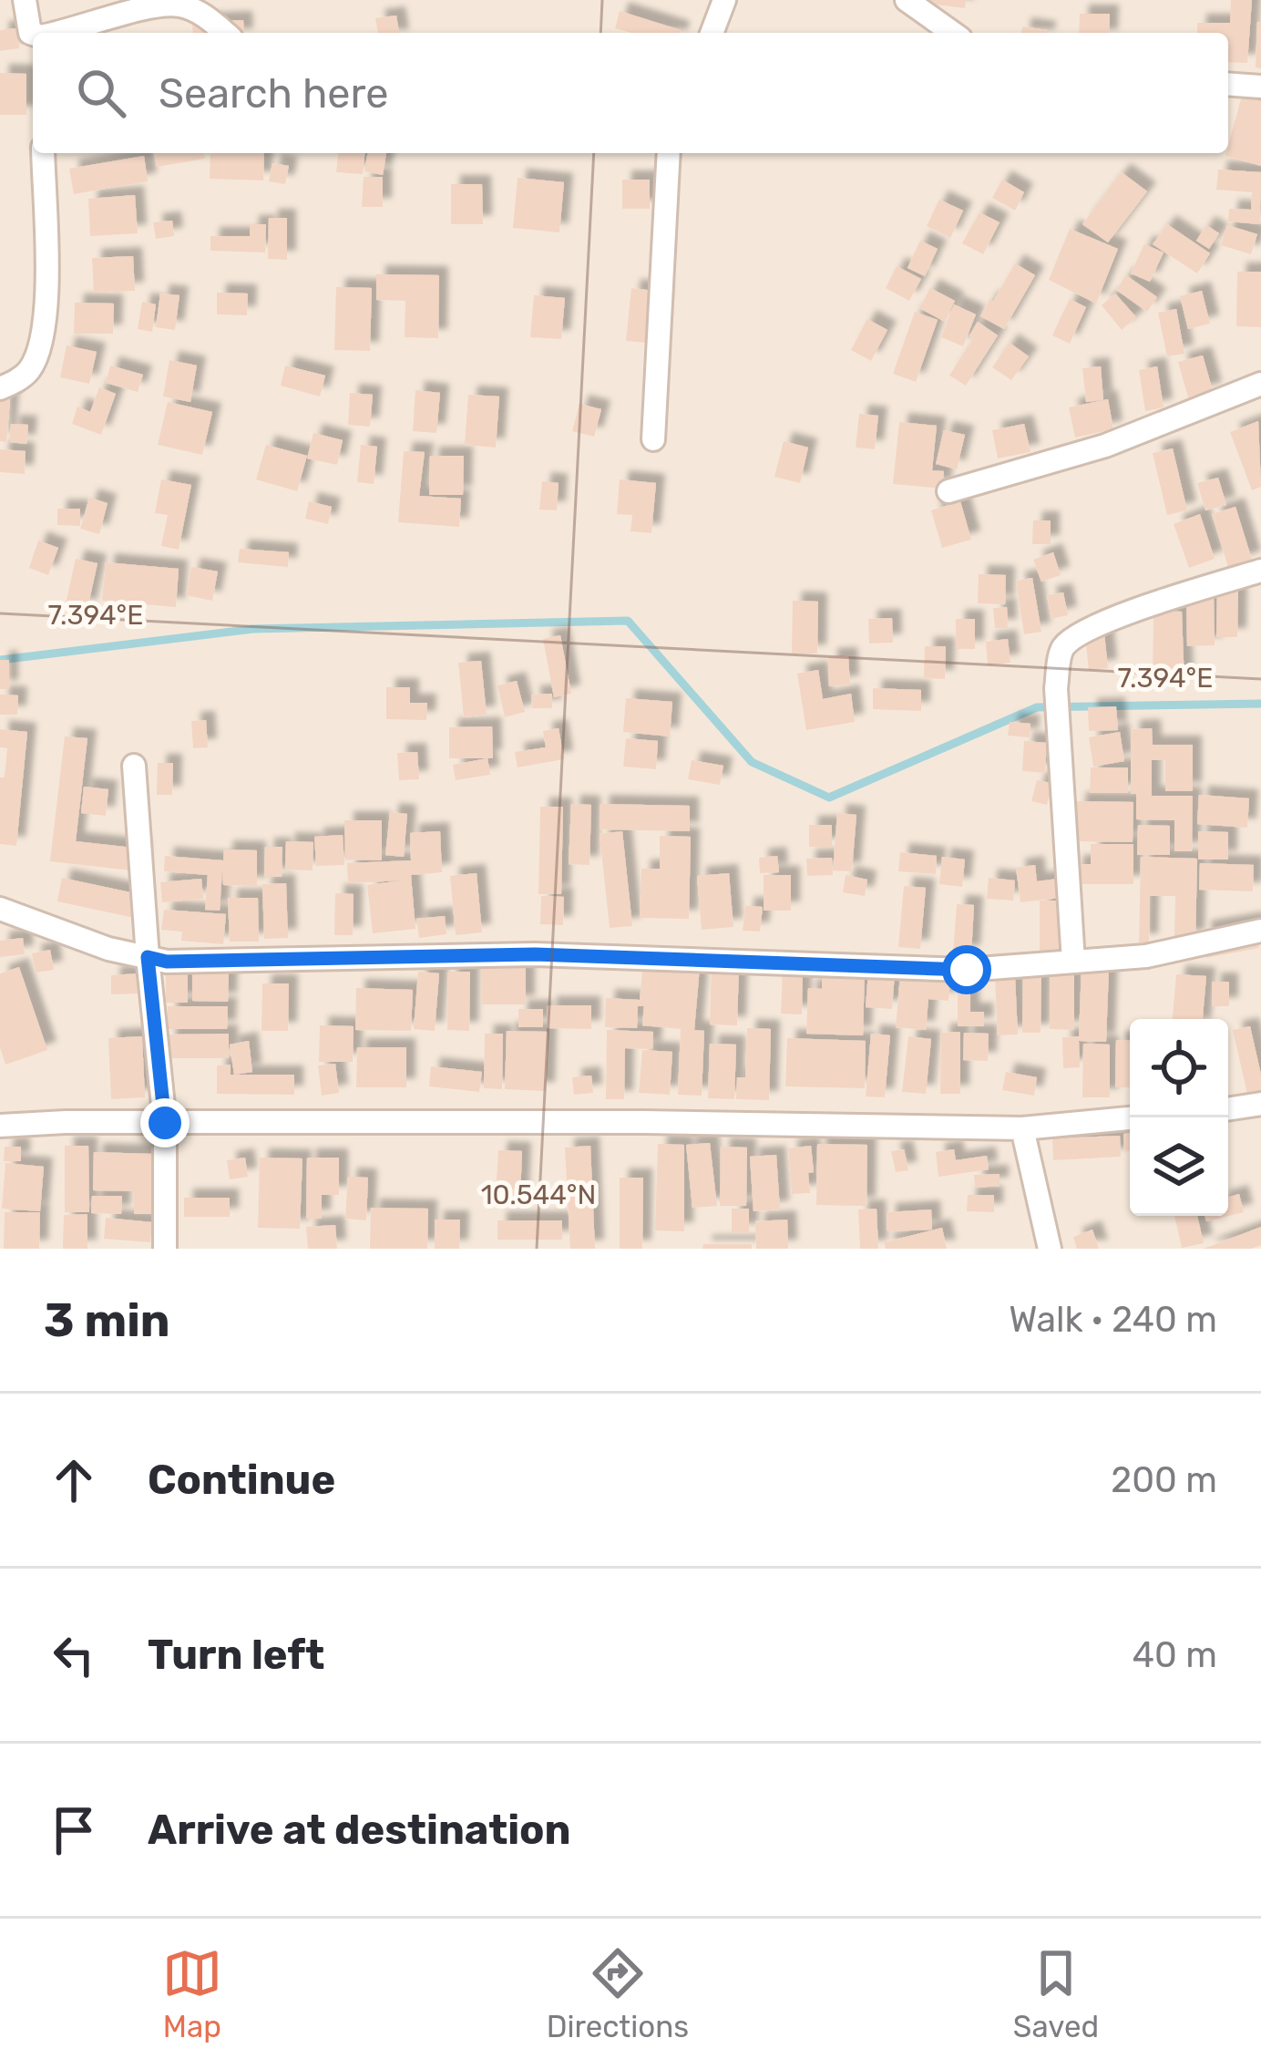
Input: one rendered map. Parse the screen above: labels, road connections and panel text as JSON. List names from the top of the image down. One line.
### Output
{"page":{"search":"Search here","heading":["3 min","Walk · 240 m"],"list":[["Continue","200 m"],["Turn left","40 m"],"Arrive at destination"],"nav":["Map","Directions","Saved"]},"coordinates":["7.394°E","10.544°N"]}
